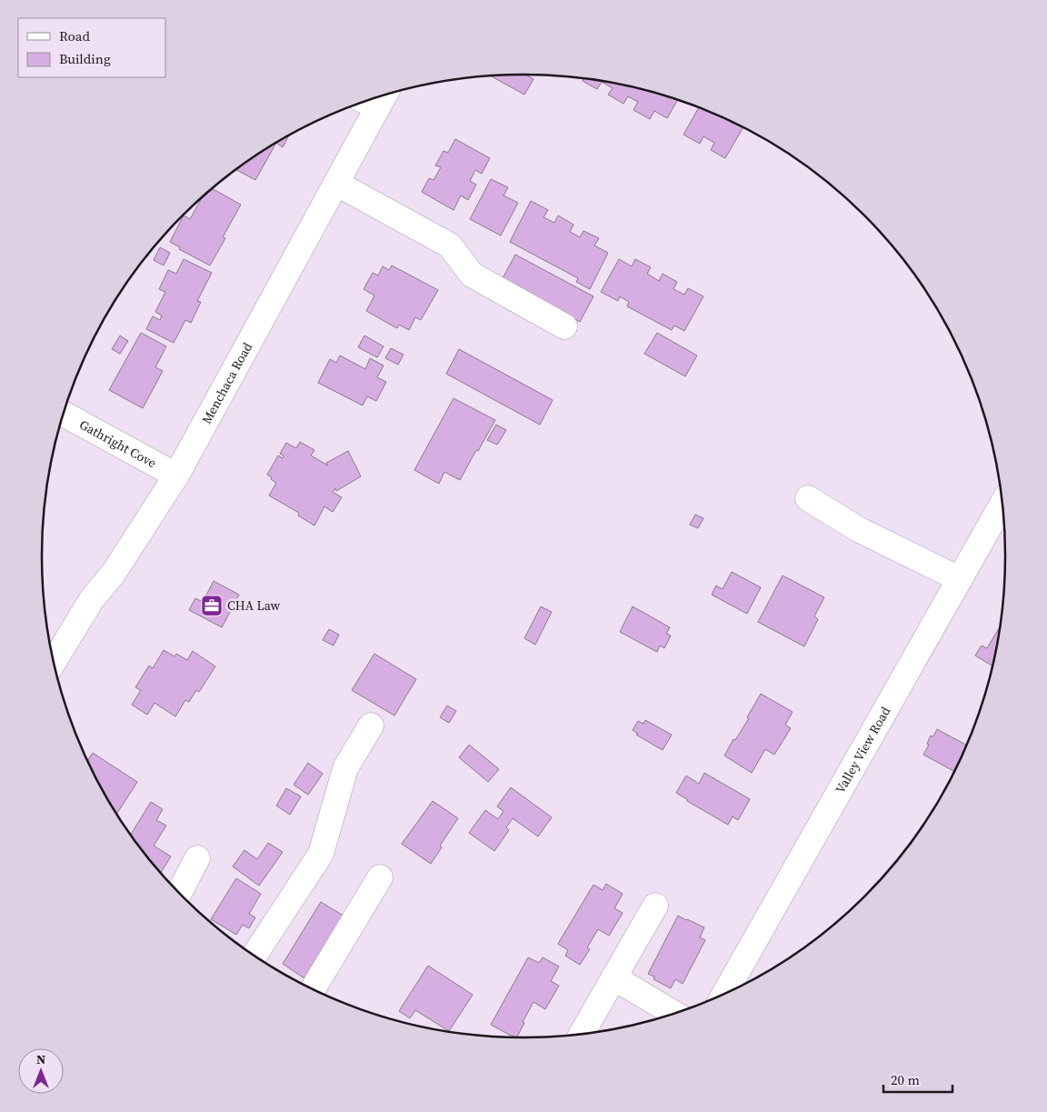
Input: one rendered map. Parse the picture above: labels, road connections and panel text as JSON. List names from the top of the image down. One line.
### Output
{"streets":{"street":["Menchaca Road","Gathright Cove","Valley View Road"]},"crossings":[["Menchaca Road","Gathright Cove"]],"places":{"office":["CHA Law"]},"legend":["Road","Building"],"scale_bar":"20 m","north":"top"}
